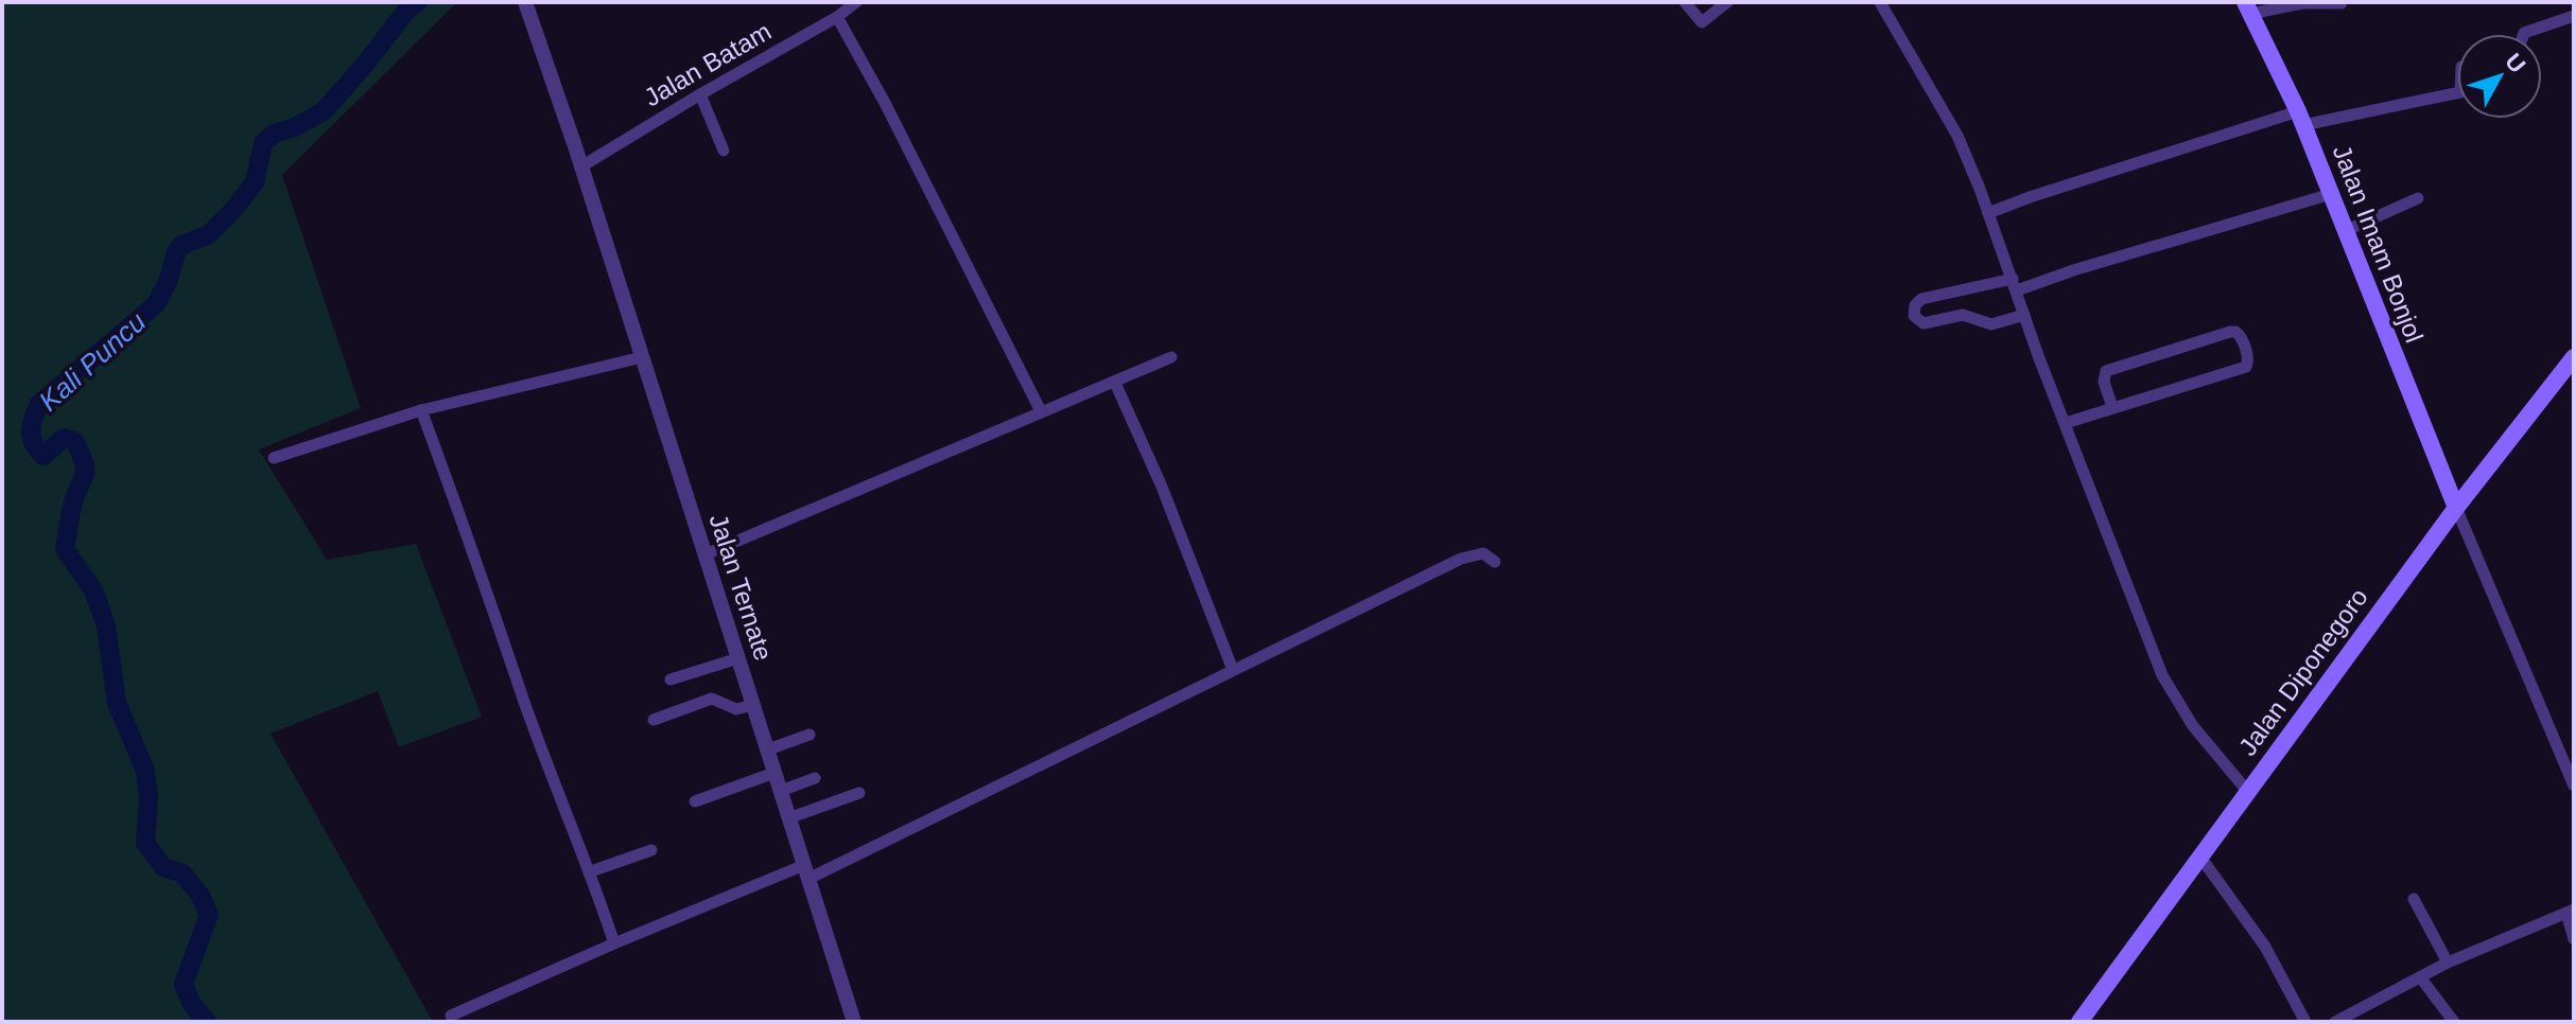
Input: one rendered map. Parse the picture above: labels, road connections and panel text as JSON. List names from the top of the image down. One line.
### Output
{"streets":{"main road":["Jalan Imam Bonjol","Jalan Diponegoro"],"street":["Jalan Batam","Jalan Ternate"]},"crossings":[["Jalan Batam","Jalan Ternate"],["Jalan Imam Bonjol","Jalan Diponegoro"]],"water":["Kali Puncu"],"north":"top right"}
